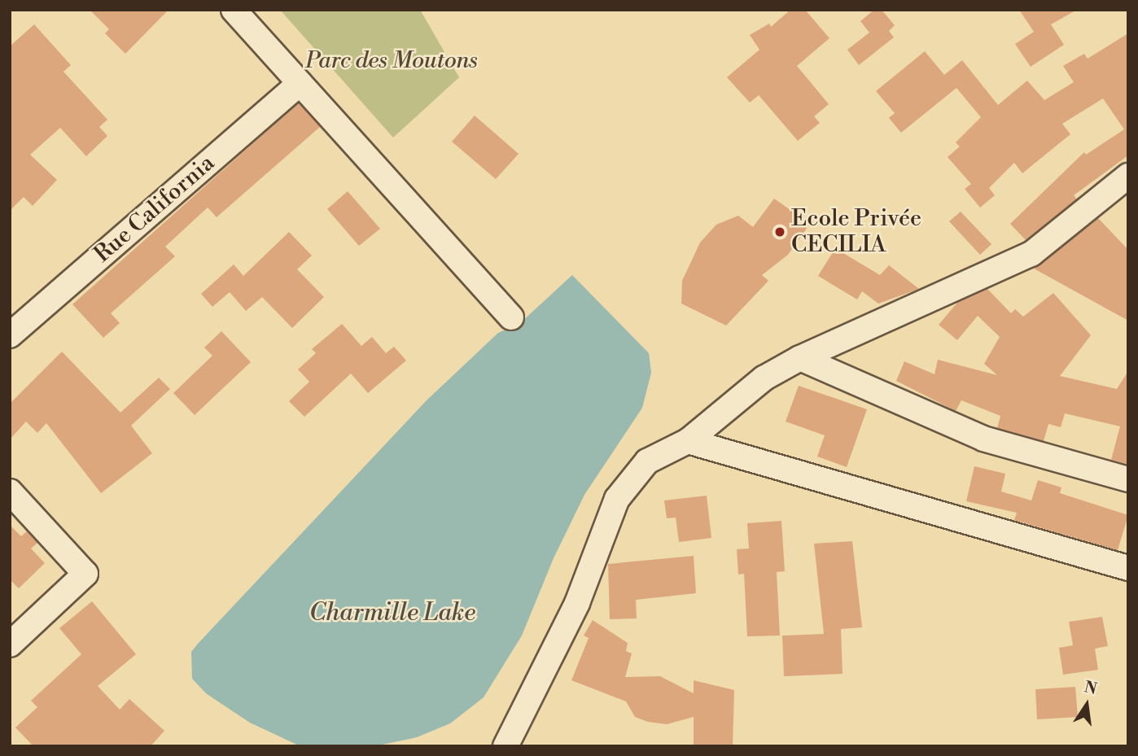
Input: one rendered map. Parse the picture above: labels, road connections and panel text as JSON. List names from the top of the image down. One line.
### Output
{"streets":{"street":["Rue California"]},"water":["Charmille Lake"],"parks":["Parc des Moutons"],"places":["Ecole Privée CECILIA"],"north":"top"}
